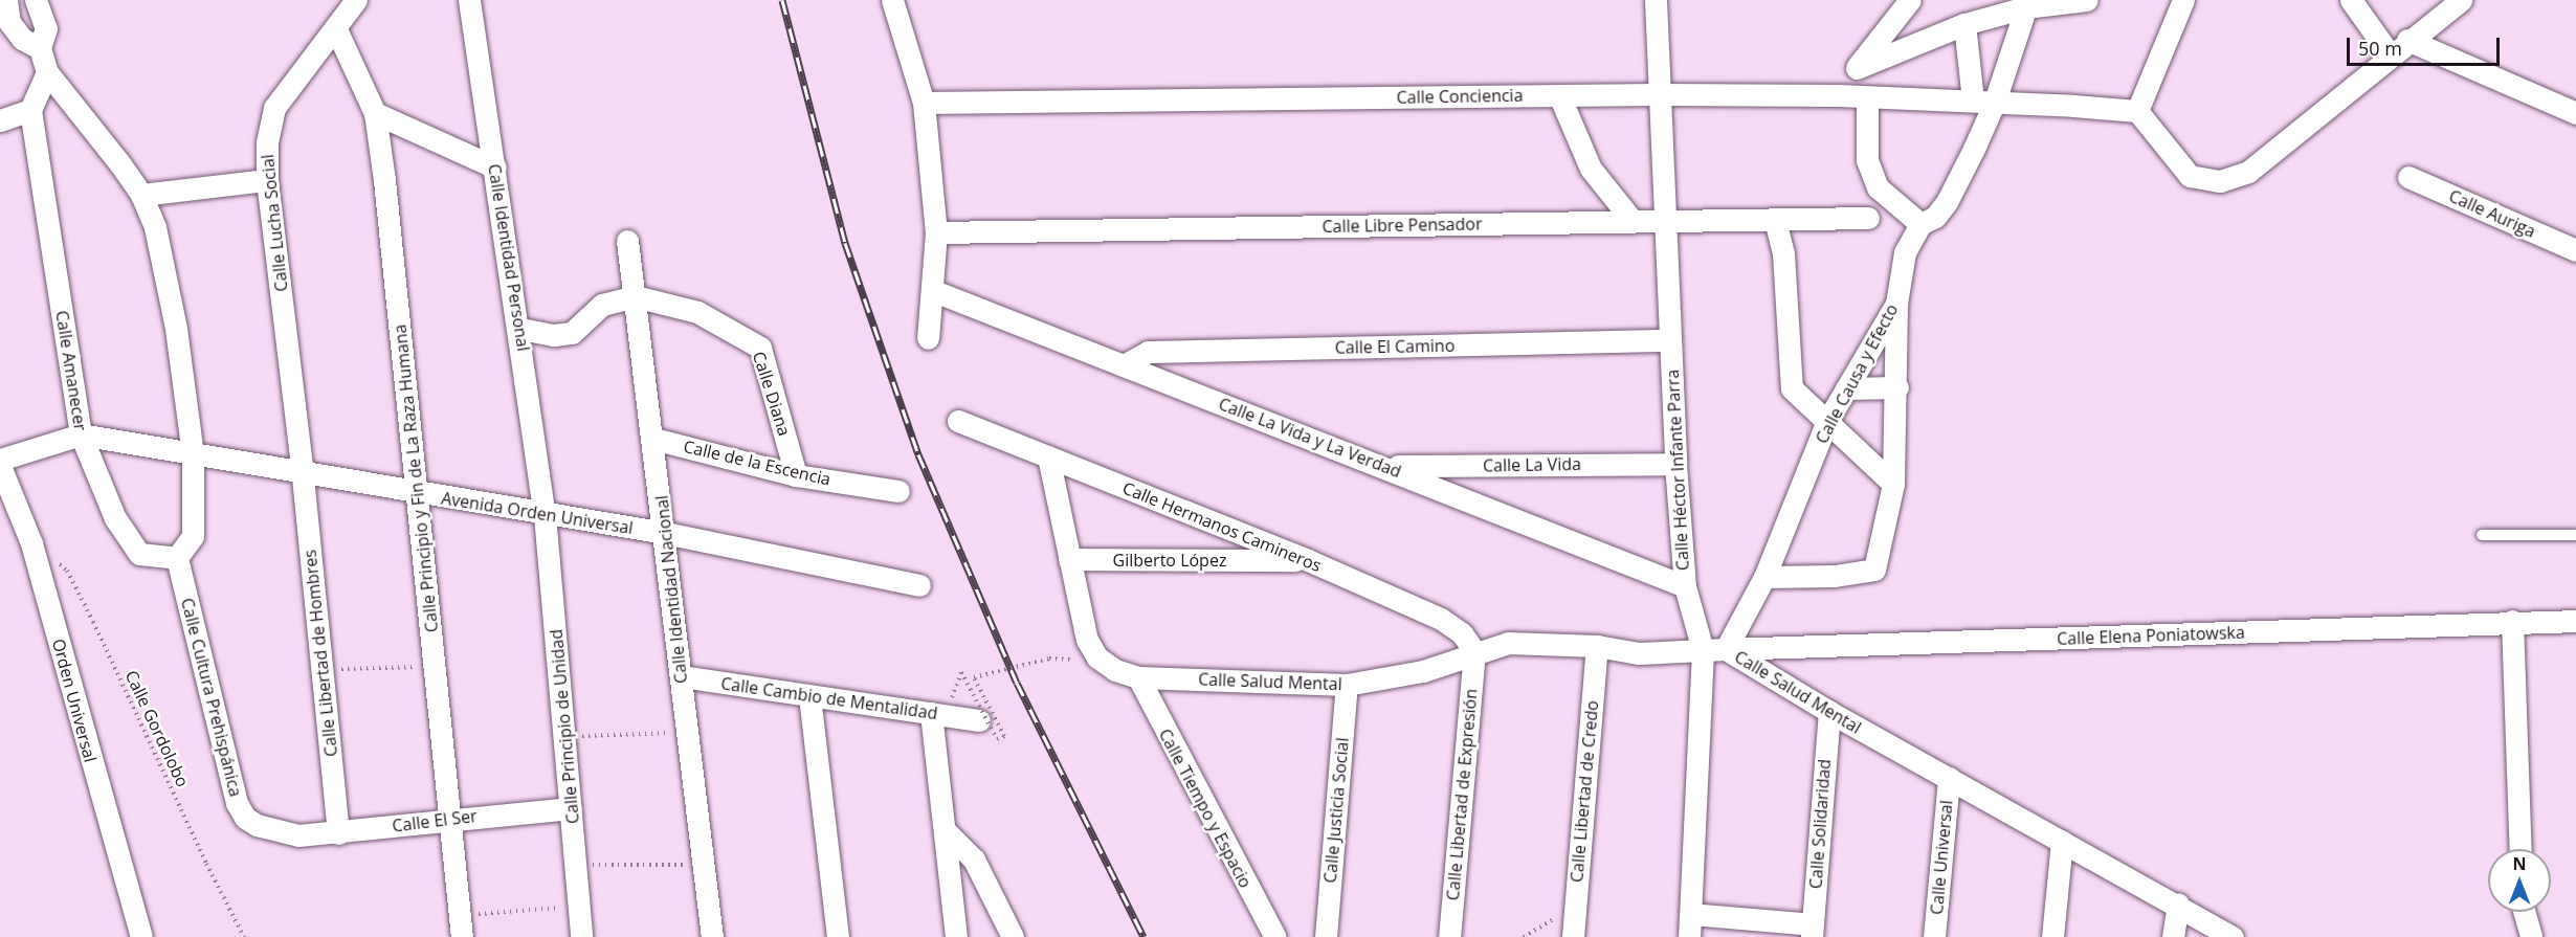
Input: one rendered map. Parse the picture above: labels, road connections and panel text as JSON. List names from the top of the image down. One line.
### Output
{"streets":{"street":["Calle Conciencia","Calle Auriga","Calle Lucha Social","Calle Libre Pensador","Calle Identidad Personal","Calle El Camino","Calle Amanecer","Calle Causa y Efecto","Calle Diana","Calle La Vida y La Verdad","Calle de la Escencia","Calle La Vida","Calle Héctor Infante Parra","Calle Principio y Fin de La Raza Humana","Avenida Orden Universal","Calle Hermanos Camineros","Gilberto López","Calle Identidad Nacional","Calle Elena Poniatowska","Calle Libertad de Hombres","Calle Salud Mental","Calle Cultura Prehispánica","Calle Cambio de Mentalidad","Orden Universal","Calle Principio de Unidad","Calle Libertad de Credo","Calle Libertad de Expresión","Calle Tiempo y Espacio","Calle Justicia Social","Calle El Ser","Calle Solidaridad","Calle Universal"],"path":["Calle Gordolobo"]},"crossings":[["Calle Conciencia","Calle Causa y Efecto"],["Calle Conciencia","Calle Héctor Infante Parra"],["Calle Lucha Social","Calle Principio y Fin de La Raza Humana"],["Calle Lucha Social","Avenida Orden Universal"],["Calle Lucha Social","Calle Libertad de Hombres"],["Calle Libre Pensador","Calle Héctor Infante Parra"],["Calle Identidad Personal","Calle Diana"],["Calle Identidad Personal","Avenida Orden Universal"],["Calle Identidad Personal","Calle Principio de Unidad"],["Calle El Camino","Calle La Vida y La Verdad"],["Calle El Camino","Calle Héctor Infante Parra"],["Calle Amanecer","Calle Cultura Prehispánica"],["Calle Causa y Efecto","Calle Elena Poniatowska"],["Calle Causa y Efecto","Calle Salud Mental"],["Calle Diana","Calle de la Escencia"],["Calle Diana","Calle Identidad Nacional"],["Calle La Vida y La Verdad","Calle La Vida"],["Calle La Vida y La Verdad","Calle Héctor Infante Parra"],["Calle de la Escencia","Calle Identidad Nacional"],["Calle La Vida","Calle Héctor Infante Parra"],["Calle Héctor Infante Parra","Calle Salud Mental"],["Calle Principio y Fin de La Raza Humana","Avenida Orden Universal"],["Calle Principio y Fin de La Raza Humana","Calle El Ser"],["Avenida Orden Universal","Calle Identidad Nacional"],["Avenida Orden Universal","Calle Libertad de Hombres"],["Avenida Orden Universal","Calle Principio de Unidad"],["Calle Hermanos Camineros","Gilberto López"],["Calle Hermanos Camineros","Calle Salud Mental"],["Calle Hermanos Camineros","Calle Libertad de Expresión"],["Gilberto López","Calle Salud Mental"],["Calle Identidad Nacional","Calle Cambio de Mentalidad"],["Calle Elena Poniatowska","Calle Salud Mental"],["Calle Libertad de Hombres","Calle El Ser"],["Calle Salud Mental","Calle Libertad de Credo"],["Calle Salud Mental","Calle Libertad de Expresión"],["Calle Salud Mental","Calle Tiempo y Espacio"],["Calle Salud Mental","Calle Justicia Social"],["Calle Salud Mental","Calle Solidaridad"],["Calle Salud Mental","Calle Universal"],["Calle Cultura Prehispánica","Calle El Ser"],["Orden Universal","Calle Gordolobo"],["Calle Principio de Unidad","Calle El Ser"]],"scale_bar":"50 m","north":"top"}
